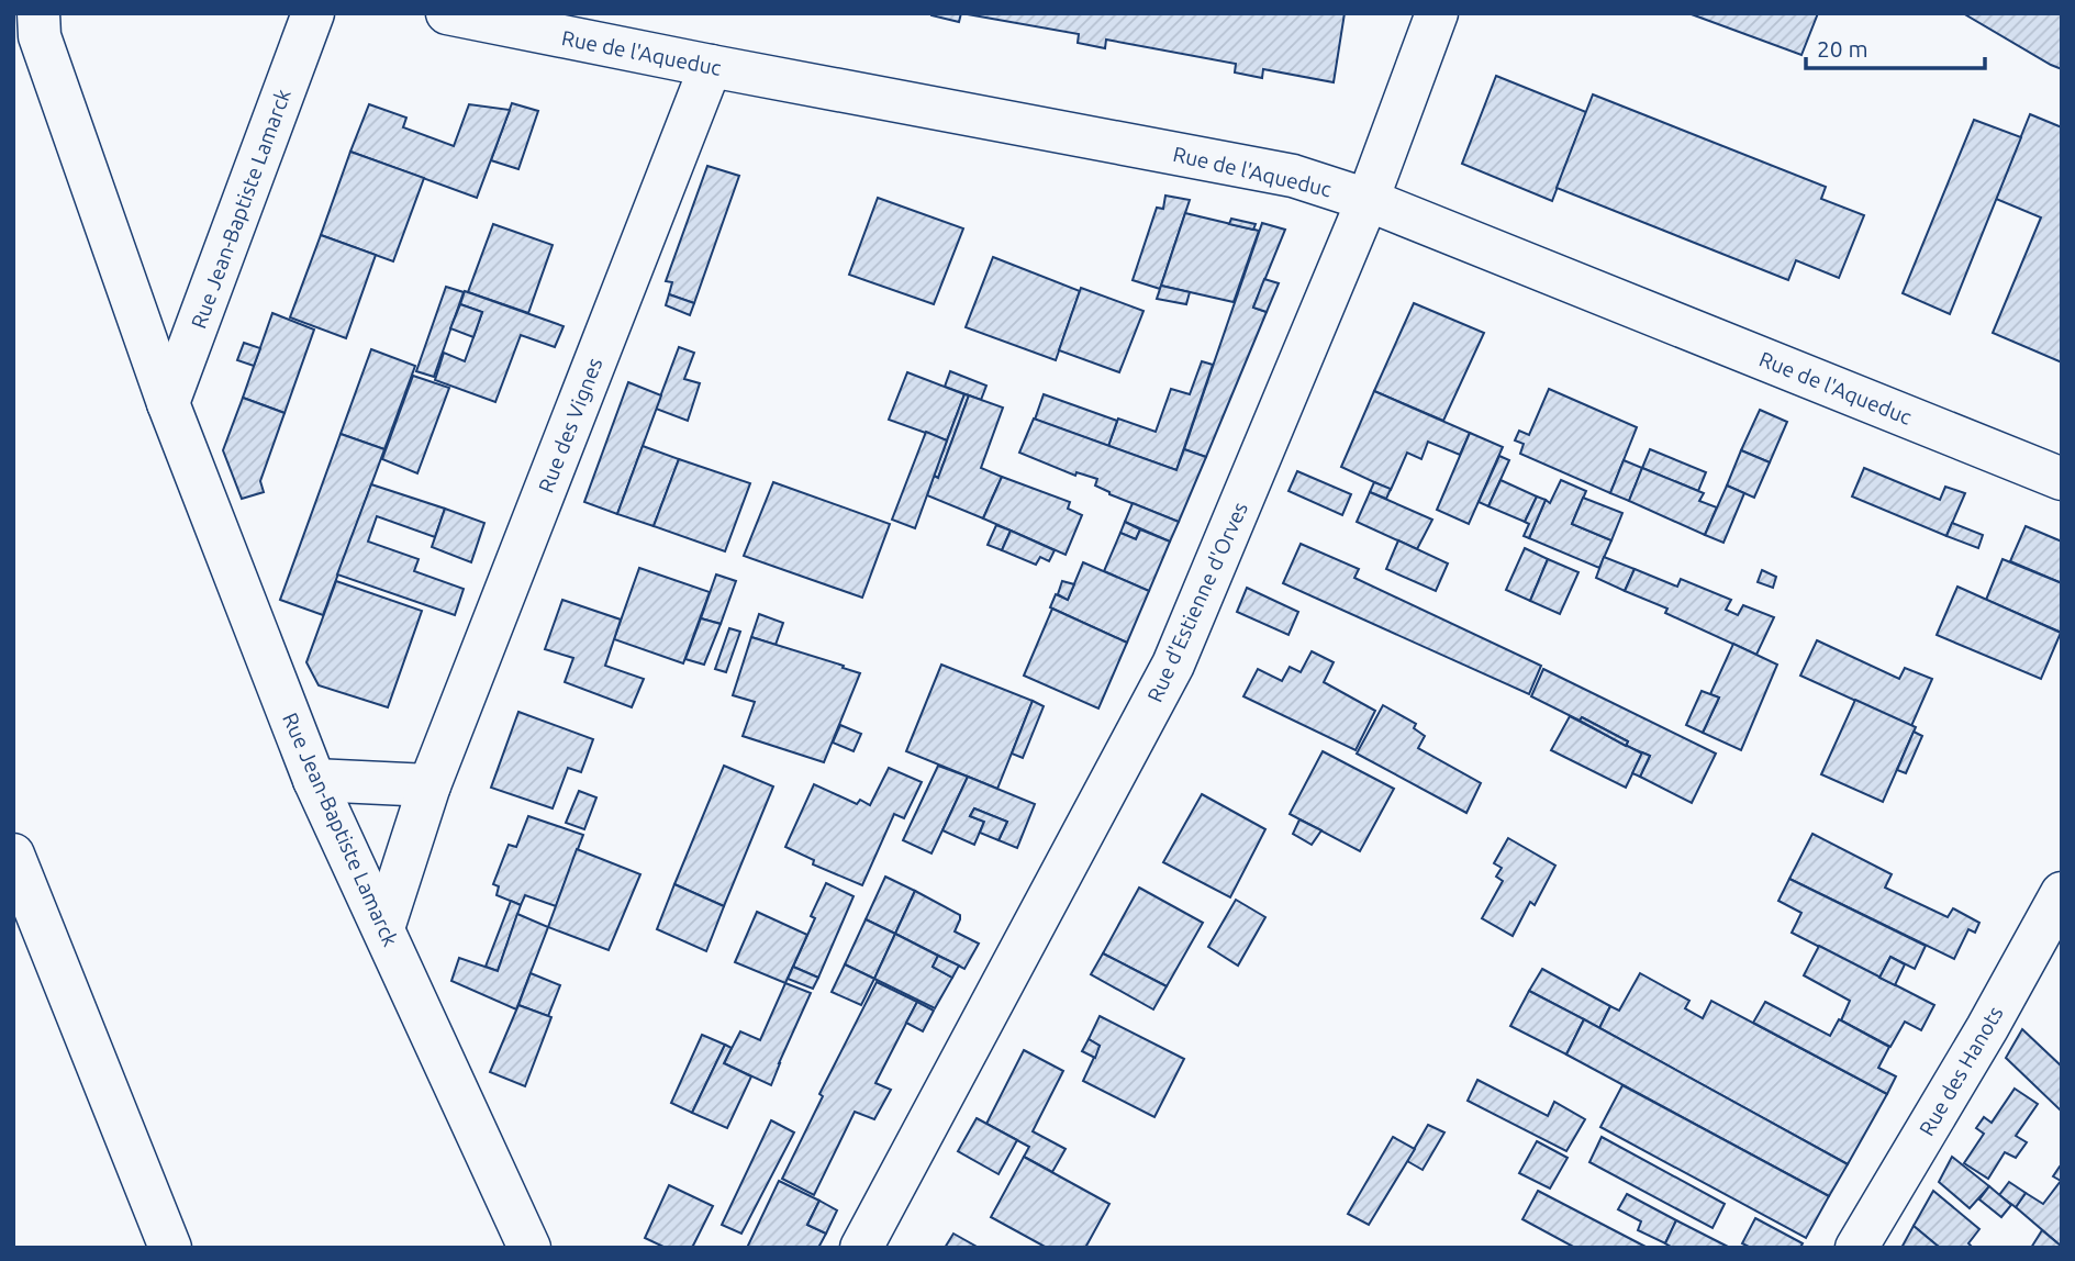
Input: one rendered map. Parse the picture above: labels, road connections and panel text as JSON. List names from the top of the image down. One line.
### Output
{"streets":{"street":["Rue de l'Aqueduc","Rue Jean-Baptiste Lamarck","Rue des Vignes","Rue d'Estienne d'Orves","Rue des Hanots"]},"crossings":[["Rue de l'Aqueduc","Rue des Vignes"],["Rue de l'Aqueduc","Rue d'Estienne d'Orves"],["Rue Jean-Baptiste Lamarck","Rue des Vignes"]],"scale_bar":"20 m"}
